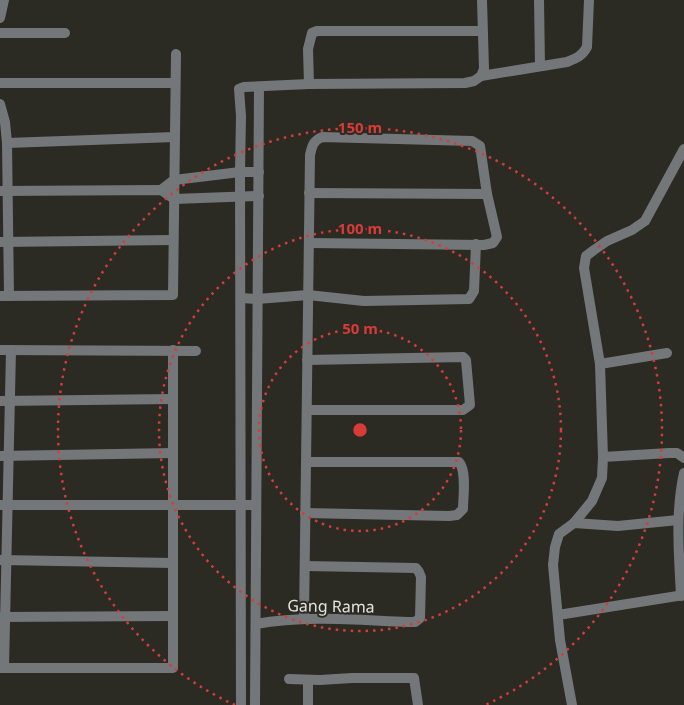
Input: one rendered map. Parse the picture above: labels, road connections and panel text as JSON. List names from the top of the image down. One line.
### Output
{"streets":{"street":["Gang Rama"]},"rings":["150 m","100 m","50 m"]}
